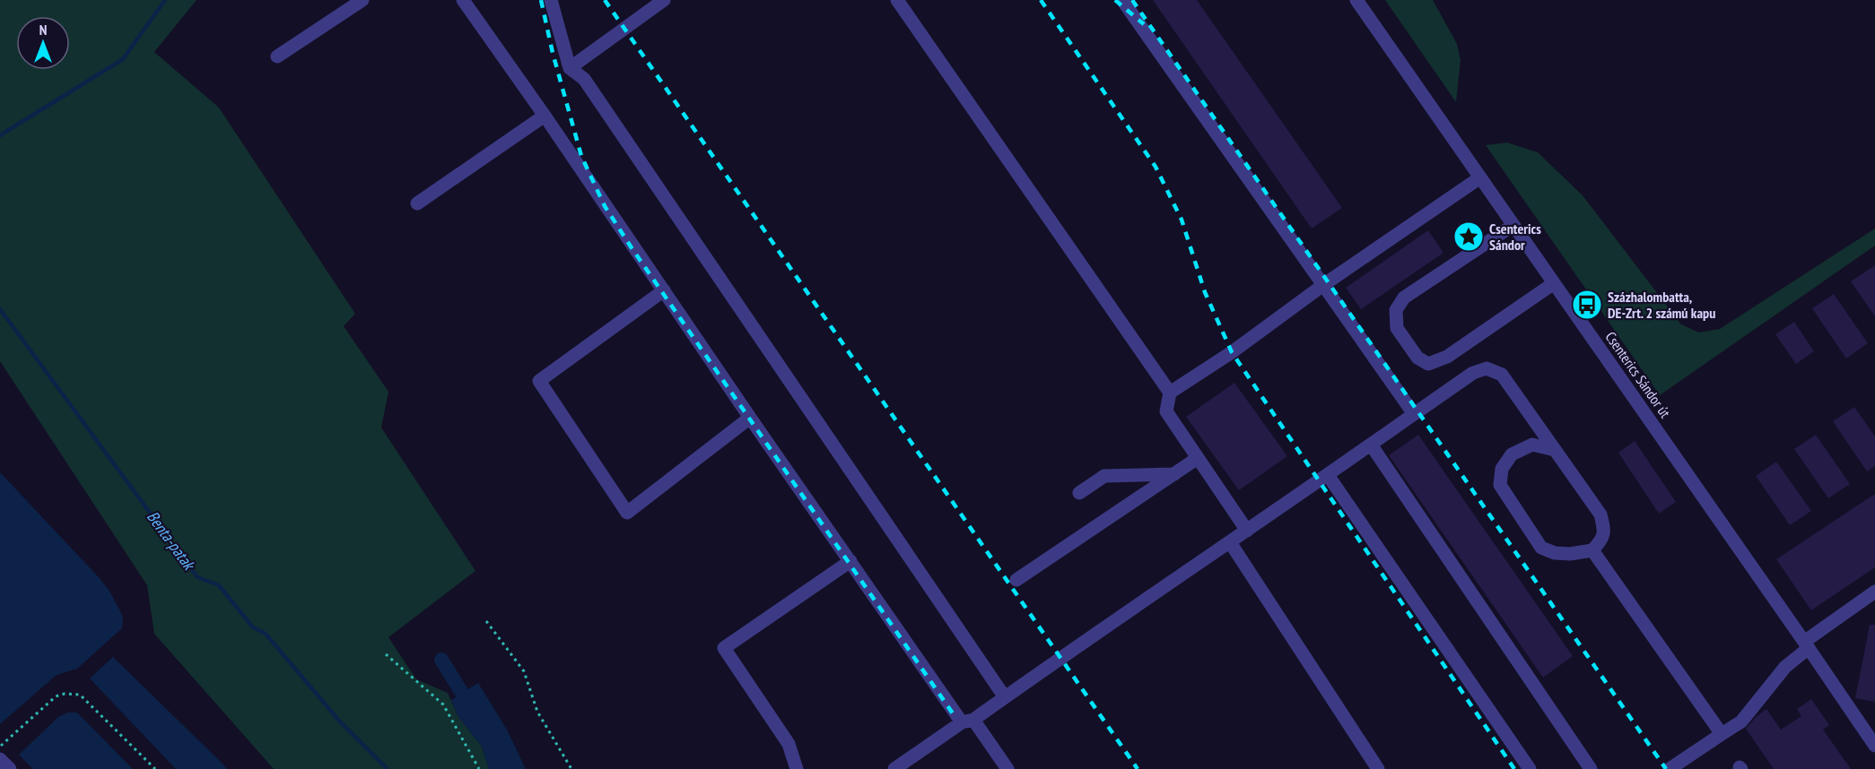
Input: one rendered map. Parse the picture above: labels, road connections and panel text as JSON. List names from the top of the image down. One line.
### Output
{"streets":{"street":["Csenterics Sándor út"]},"water":["Benta-patak"],"places":{"place":["Csenterics Sándor"],"bus stop":["Százhalombatta, DE-Zrt. 2 számú kapu"]},"north":"top"}
